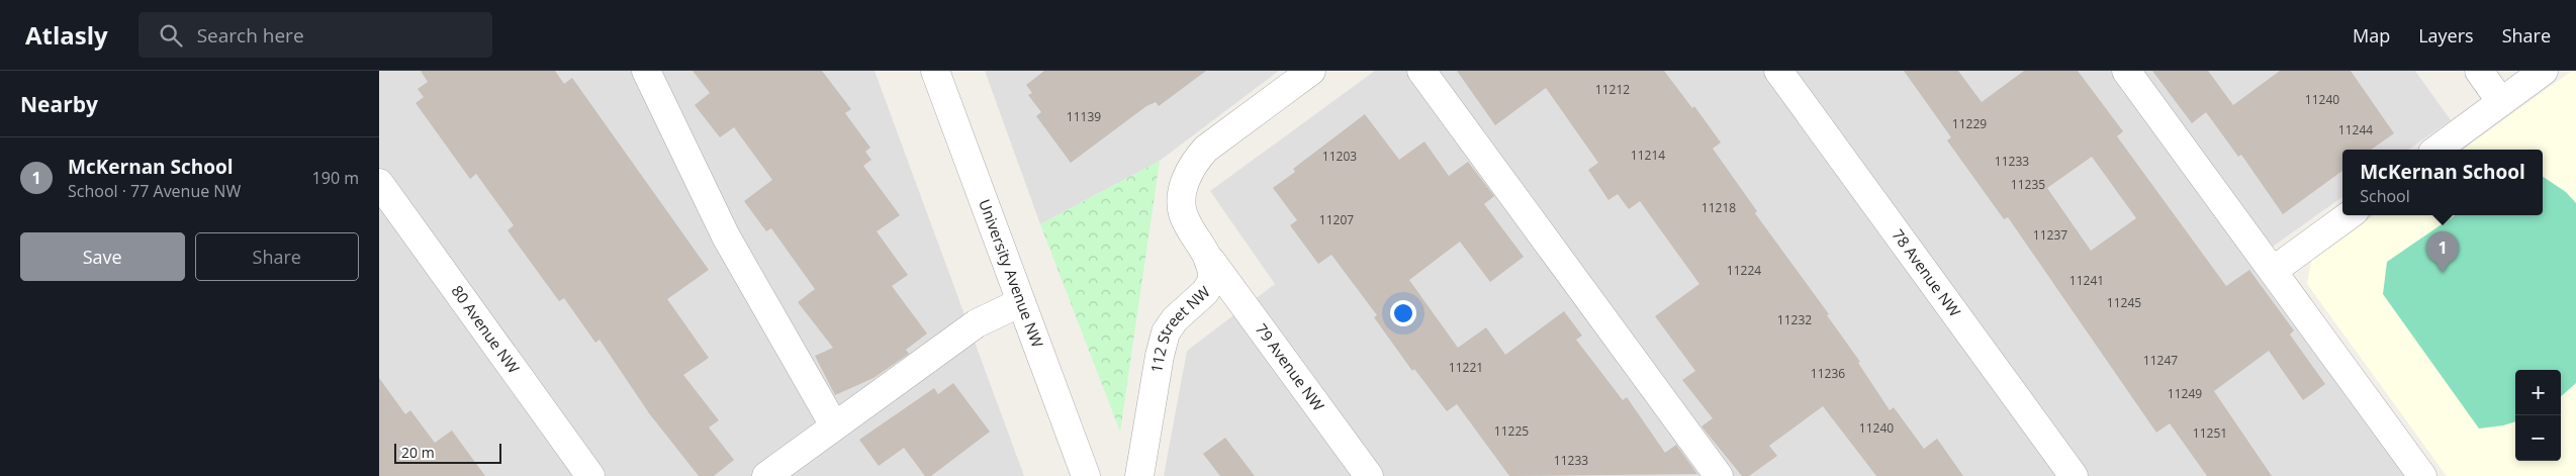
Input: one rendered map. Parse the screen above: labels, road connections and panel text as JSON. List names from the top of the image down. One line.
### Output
{"streets":{"street":["78 Avenue NW","University Avenue NW","80 Avenue NW","112 Street NW","79 Avenue NW"]},"crossings":[["112 Street NW","79 Avenue NW"]],"house_numbers":["11212","11240","11139","11229","11244","11214","11203","11233","11235","11218","11207","11237","11224","11241","11245","11232","11247","11221","11236","11249","11240","11225","11251","11233"],"scale_bar":"20 m","page":{"header":"Atlasly","search":"Search here","nav":["Map","Layers","Share"],"heading":"Nearby","list":[{"mark":"1","name":"McKernan School","note":"School · 77 Avenue NW","value":"190 m"}],"popup":["McKernan School","School"],"buttons":["Save","Share"],"pins":"1","map_buttons":["+","−"],"scale":"20 m"}}
